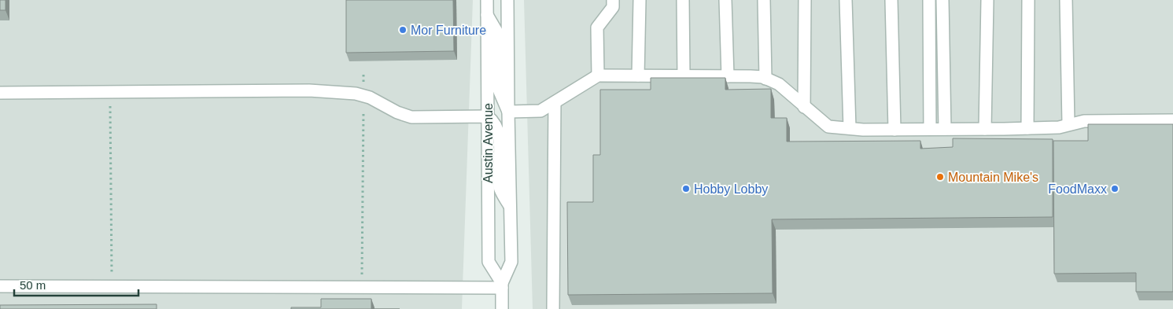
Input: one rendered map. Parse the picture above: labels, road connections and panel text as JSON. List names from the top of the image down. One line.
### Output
{"streets":{"street":["Austin Avenue"]},"places":["Mor Furniture","Mountain Mike's","Hobby Lobby","FoodMaxx"],"scale_bar":"50 m"}
